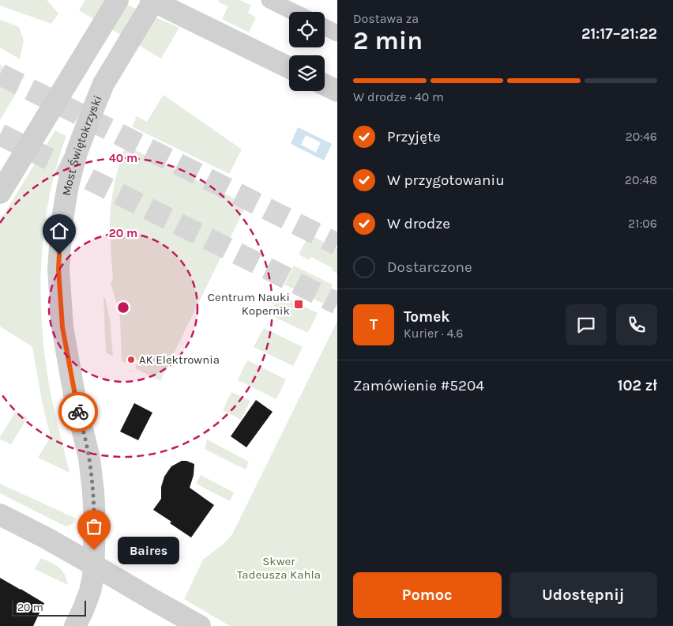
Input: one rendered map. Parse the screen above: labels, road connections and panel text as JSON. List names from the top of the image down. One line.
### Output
{"streets":{"street":["Most Świętokrzyski"]},"parks":["Skwer Tadeusza Kahla"],"places":{"transit":["Centrum Nauki Kopernik"],"other":["AK Elektrownia","Baires"]},"scale_bar":"20 m","page":{"heading":["2 min","Dostawa za","21:17–21:22"],"panel":["Tomek","Kurier · 4.6","Zamówienie #5204","102 zł"],"bar":"W drodze · 40 m","list":[["Przyjęte","20:46"],["W przygotowaniu","20:48"],["W drodze","21:06"],"Dostarczone"],"round":"T","bubble":"Baires","buttons":["Pomoc","Udostępnij"],"scale":"20 m"},"rings":["40 m","20 m"]}
